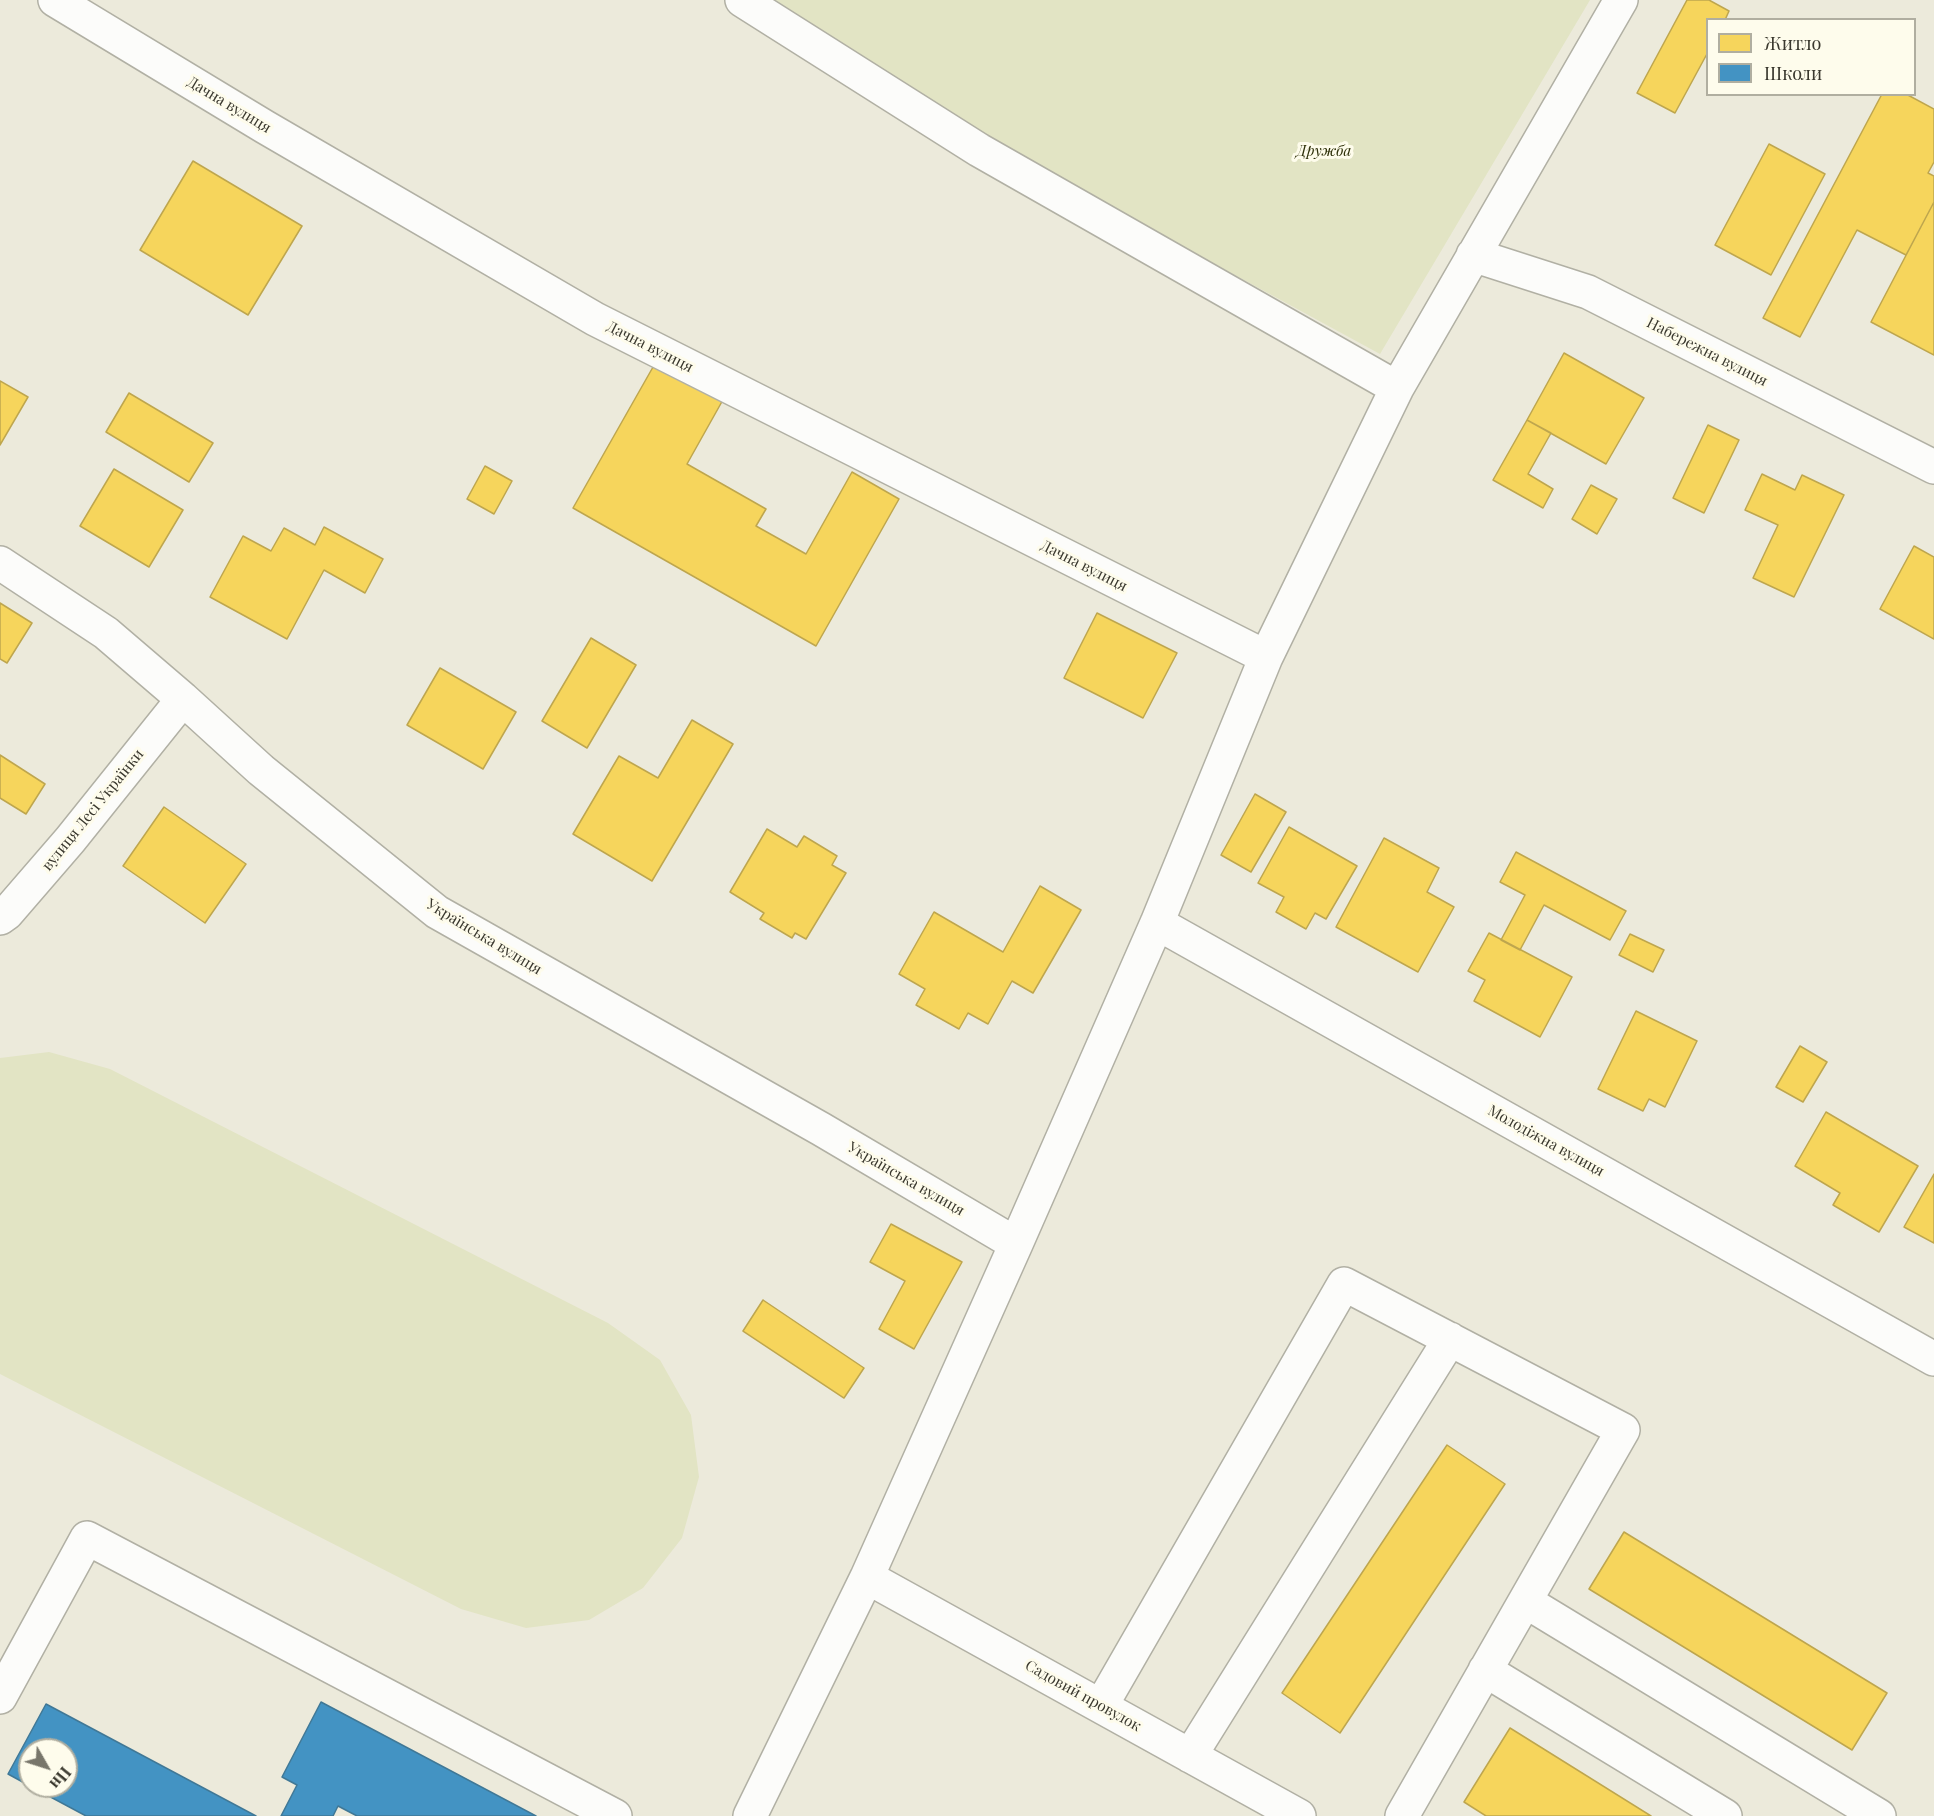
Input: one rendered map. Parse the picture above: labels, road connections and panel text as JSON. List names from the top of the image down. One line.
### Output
{"streets":{"street":["Дачна вулиця","Набережна вулиця","вулиця Лесі Українки","Українська вулиця","Молодіжна вулиця","Садовий провулок"]},"crossings":[["вулиця Лесі Українки","Українська вулиця"]],"parks":["Дружба"],"legend":["Житло","Школи"],"north":"bottom right"}
